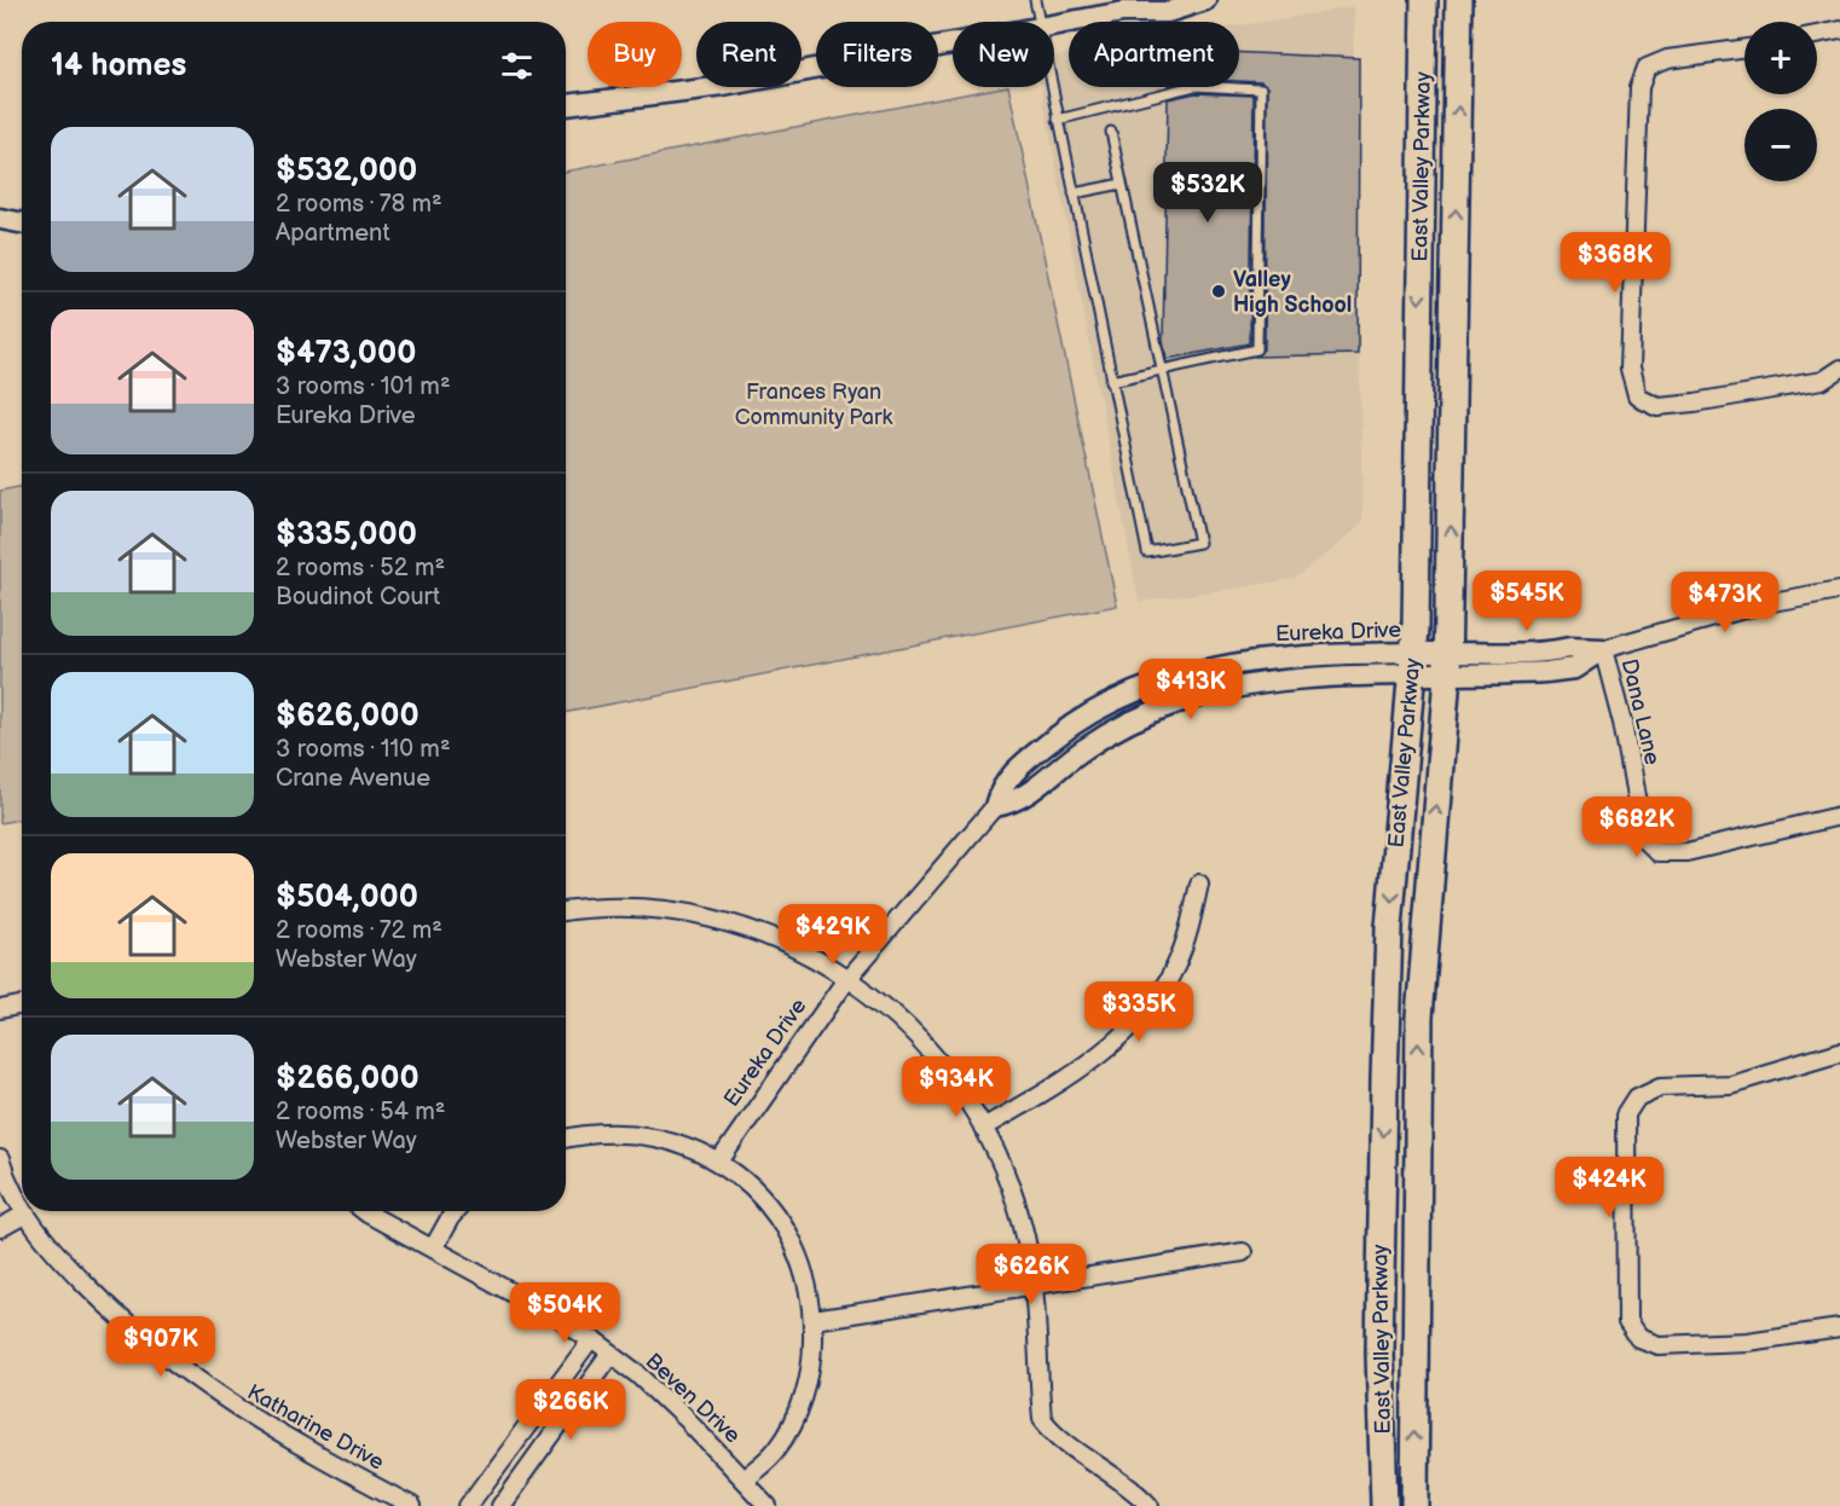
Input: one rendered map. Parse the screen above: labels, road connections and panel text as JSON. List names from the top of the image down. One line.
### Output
{"streets":{"main road":["East Valley Parkway"],"street":["Eureka Drive","Dana Lane","Beven Drive","Katharine Drive"]},"crossings":[["East Valley Parkway","Eureka Drive"],["Eureka Drive","Dana Lane"]],"parks":["Frances Ryan Community Park"],"places":["Valley High School"],"page":{"map_buttons":["+","−"],"chip":["Buy","Rent","Filters","New","Apartment"],"heading":"14 homes","list":[{"name":"$532,000","note":"2 rooms · 78 m² · Apartment"},{"name":"$473,000","note":"3 rooms · 101 m² · Eureka Drive"},{"name":"$335,000","note":"2 rooms · 52 m² · Boudinot Court"},{"name":"$626,000","note":"3 rooms · 110 m² · Crane Avenue"},{"name":"$504,000","note":"2 rooms · 72 m² · Webster Way"},{"name":"$266,000","note":"2 rooms · 54 m² · Webster Way"}],"price":["$532K","$368K","$545K","$473K","$413K","$682K","$429K","$335K","$934K","$424K","$626K","$504K","$907K","$266K"]}}
